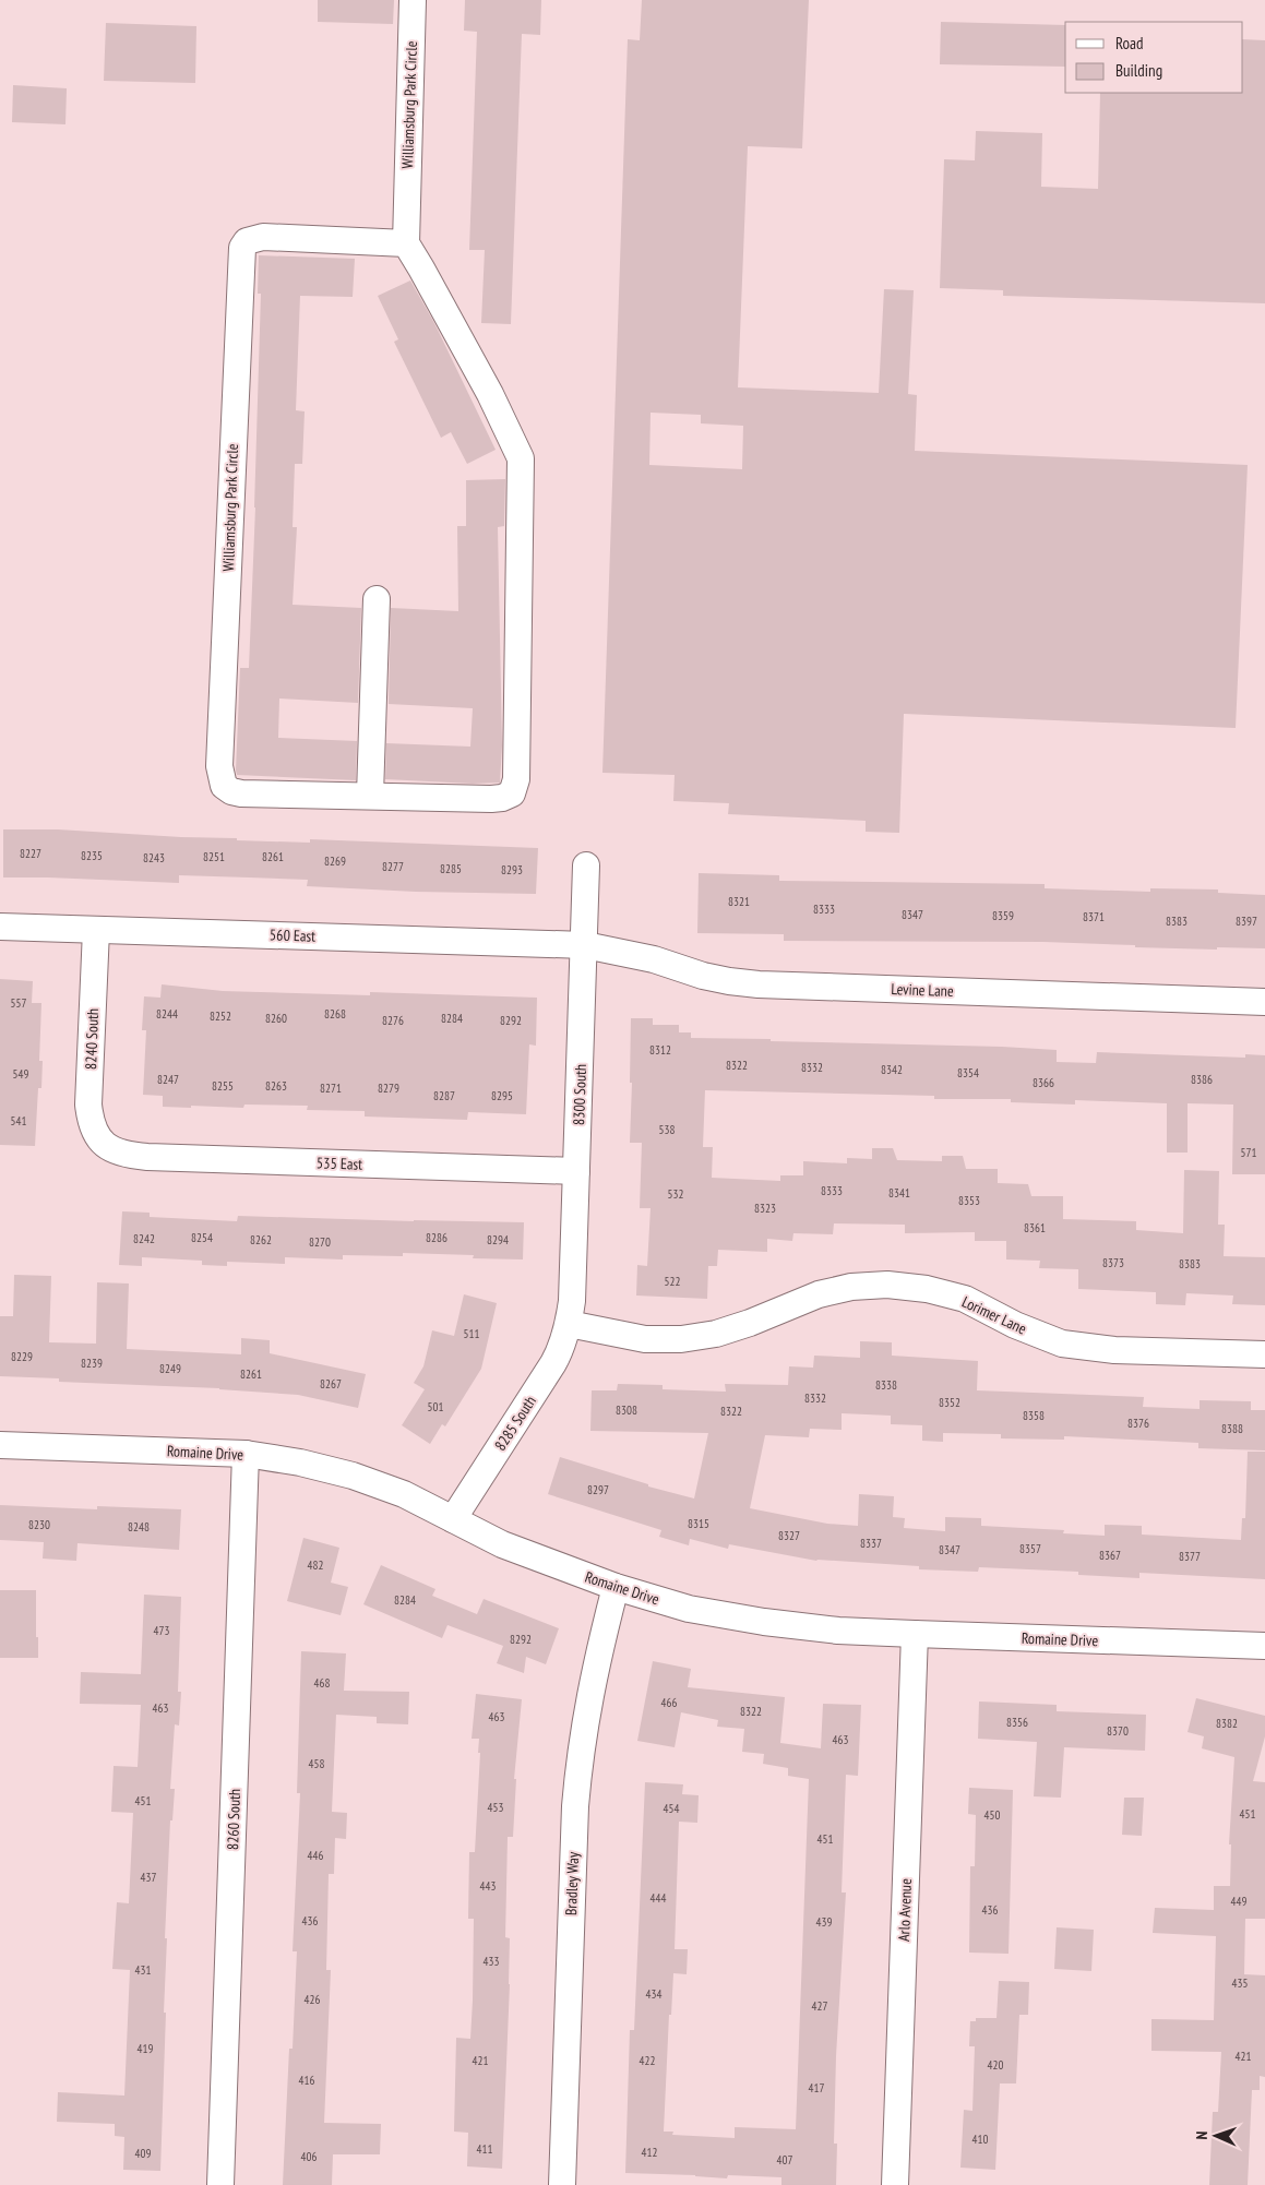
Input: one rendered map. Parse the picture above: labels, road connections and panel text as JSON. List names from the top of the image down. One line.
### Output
{"streets":{"street":["Williamsburg Park Circle","560 East","Levine Lane","8240 South","8300 South","535 East","Lorimer Lane","8285 South","Romaine Drive","8260 South","Bradley Way","Arlo Avenue"]},"crossings":[["560 East","Levine Lane"],["560 East","8240 South"],["560 East","8300 South"],["Levine Lane","8300 South"],["8240 South","535 East"],["8300 South","535 East"],["8300 South","Lorimer Lane"],["8300 South","8285 South"],["Lorimer Lane","8285 South"],["8285 South","Romaine Drive"],["Romaine Drive","8260 South"],["Romaine Drive","Bradley Way"],["Romaine Drive","Arlo Avenue"]],"house_numbers":["8227","8235","8251","8261","8243","8269","8277","8285","8293","8321","8333","8347","8359","8371","8383","8397","557","8244","8268","8252","8260","8284","8276","8292","8312","8322","8332","8342","8354","549","8247","8386","8366","8255","8263","8271","8279","8287","8295","541","538","571","8333","8341","532","8353","8323","8361","8254","8286","8242","8262","8294","8270","8373","8383","522","511","8229","8239","8249","8261","8267","8338","8332","8352","501","8308","8322","8358","8376","8388","8297","8315","8230","8248","8327","8337","8357","8347","8367","8377","482","8284","473","8292","468","466","463","8322","463","8356","8382","8370","463","458","451","453","454","451","450","451","446","437","443","444","449","436","436","439","433","431","435","434","426","427","419","421","421","422","420","416","417","410","411","412","409","406","407"],"legend":["Road","Building"],"north":"left"}
